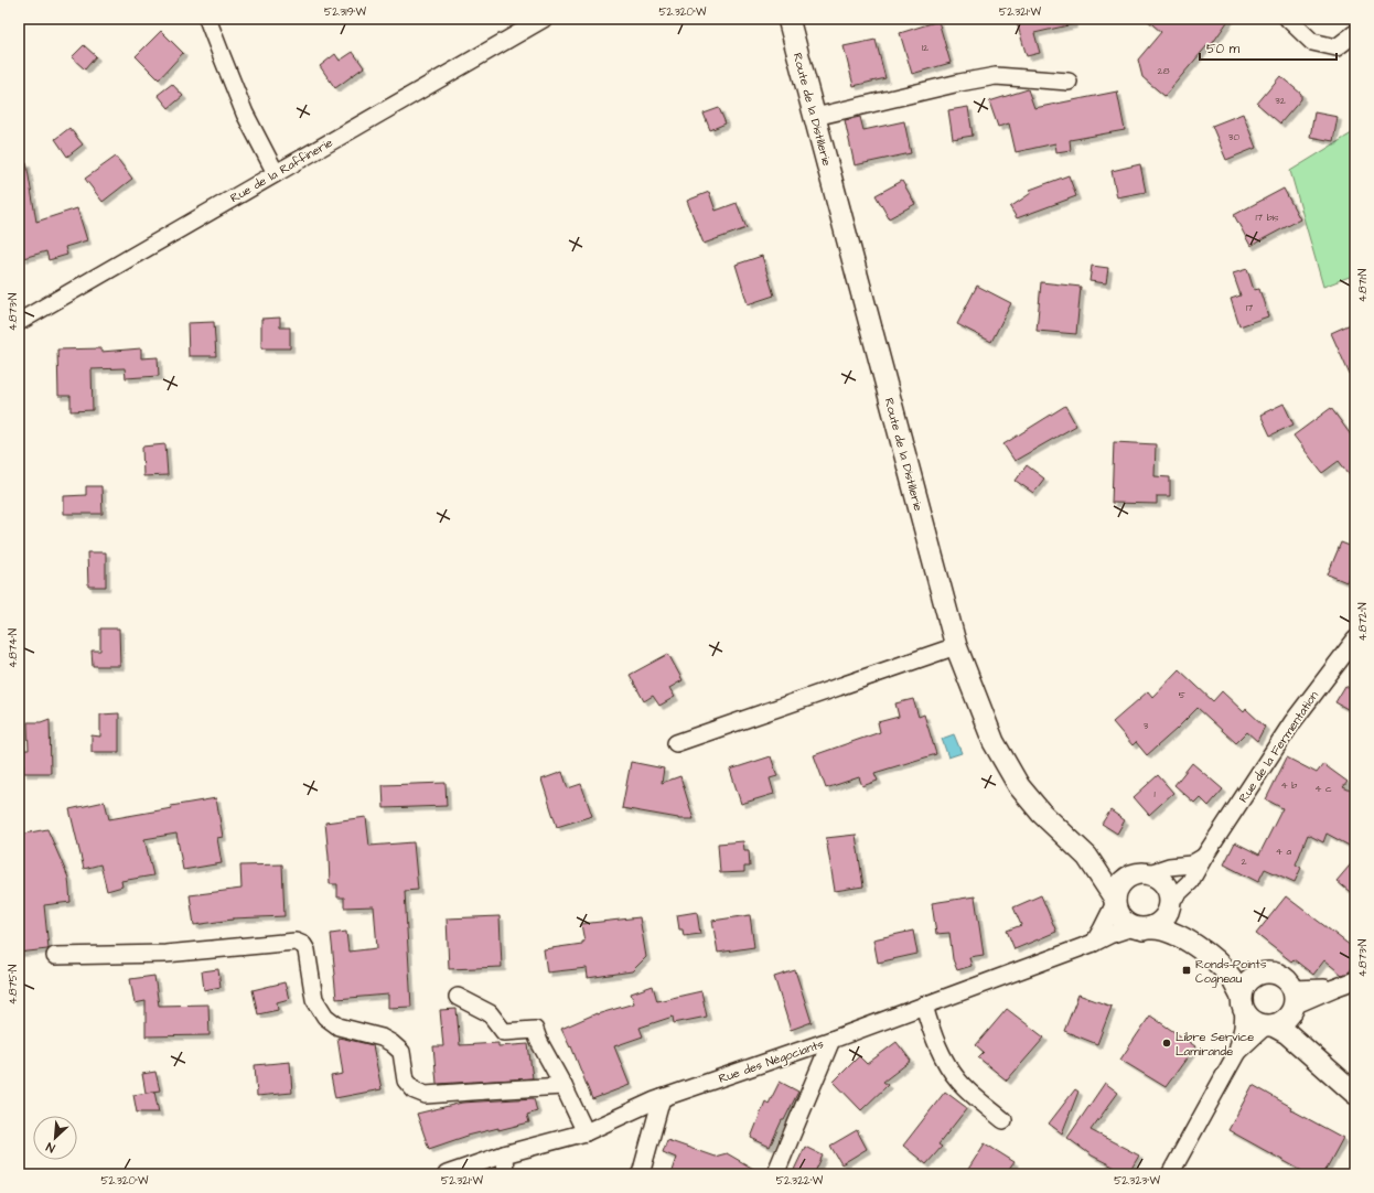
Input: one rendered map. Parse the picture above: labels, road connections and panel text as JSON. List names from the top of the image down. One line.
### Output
{"streets":{"street":["Route de la Distillerie","Rue de la Raffinerie","Rue de la Fermentation","Rue des Négociants"]},"crossings":[["Route de la Distillerie","Rue de la Fermentation"],["Route de la Distillerie","Rue des Négociants"],["Rue de la Fermentation","Rue des Négociants"]],"places":{"transit":["Ronds-Points Cogneau"],"other":["Libre Service Lamirande"]},"house_numbers":["12","28","32","30","17 bis","17","5","3","4 b","4 c","1","4 a","2"],"scale_bar":"50 m","north":"bottom left","coordinates":["52.319°W","52.320°W","52.321°W","4.871°N","4.873°N","4.872°N","4.874°N","4.875°N","52.322°W","52.323°W"]}
